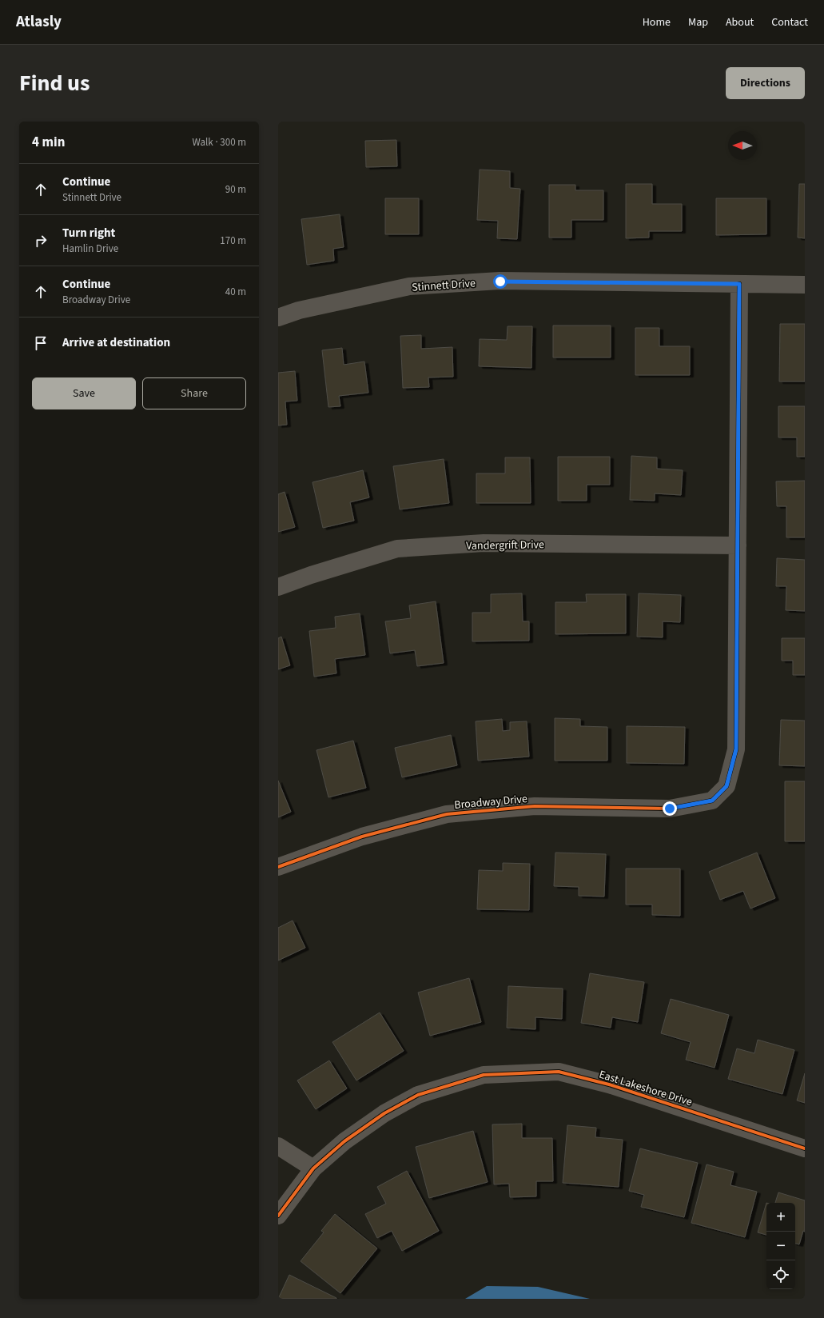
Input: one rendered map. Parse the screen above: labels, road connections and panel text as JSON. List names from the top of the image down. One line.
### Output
{"streets":{"street":["Stinnett Drive","Vandergrift Drive","Broadway Drive","East Lakeshore Drive"]},"crossings":[["Stinnett Drive","Broadway Drive"],["Vandergrift Drive","Broadway Drive"]],"north":"left","page":{"header":"Atlasly","nav":["Home","Map","About","Contact"],"title":"Find us","buttons":["Directions",["Save","Share"]],"heading":["4 min","Walk · 300 m"],"list":[["Continue","Stinnett Drive","90 m"],["Turn right","Hamlin Drive","170 m"],["Continue","Broadway Drive","40 m"],"Arrive at destination"],"map_buttons":["+","−"]}}
